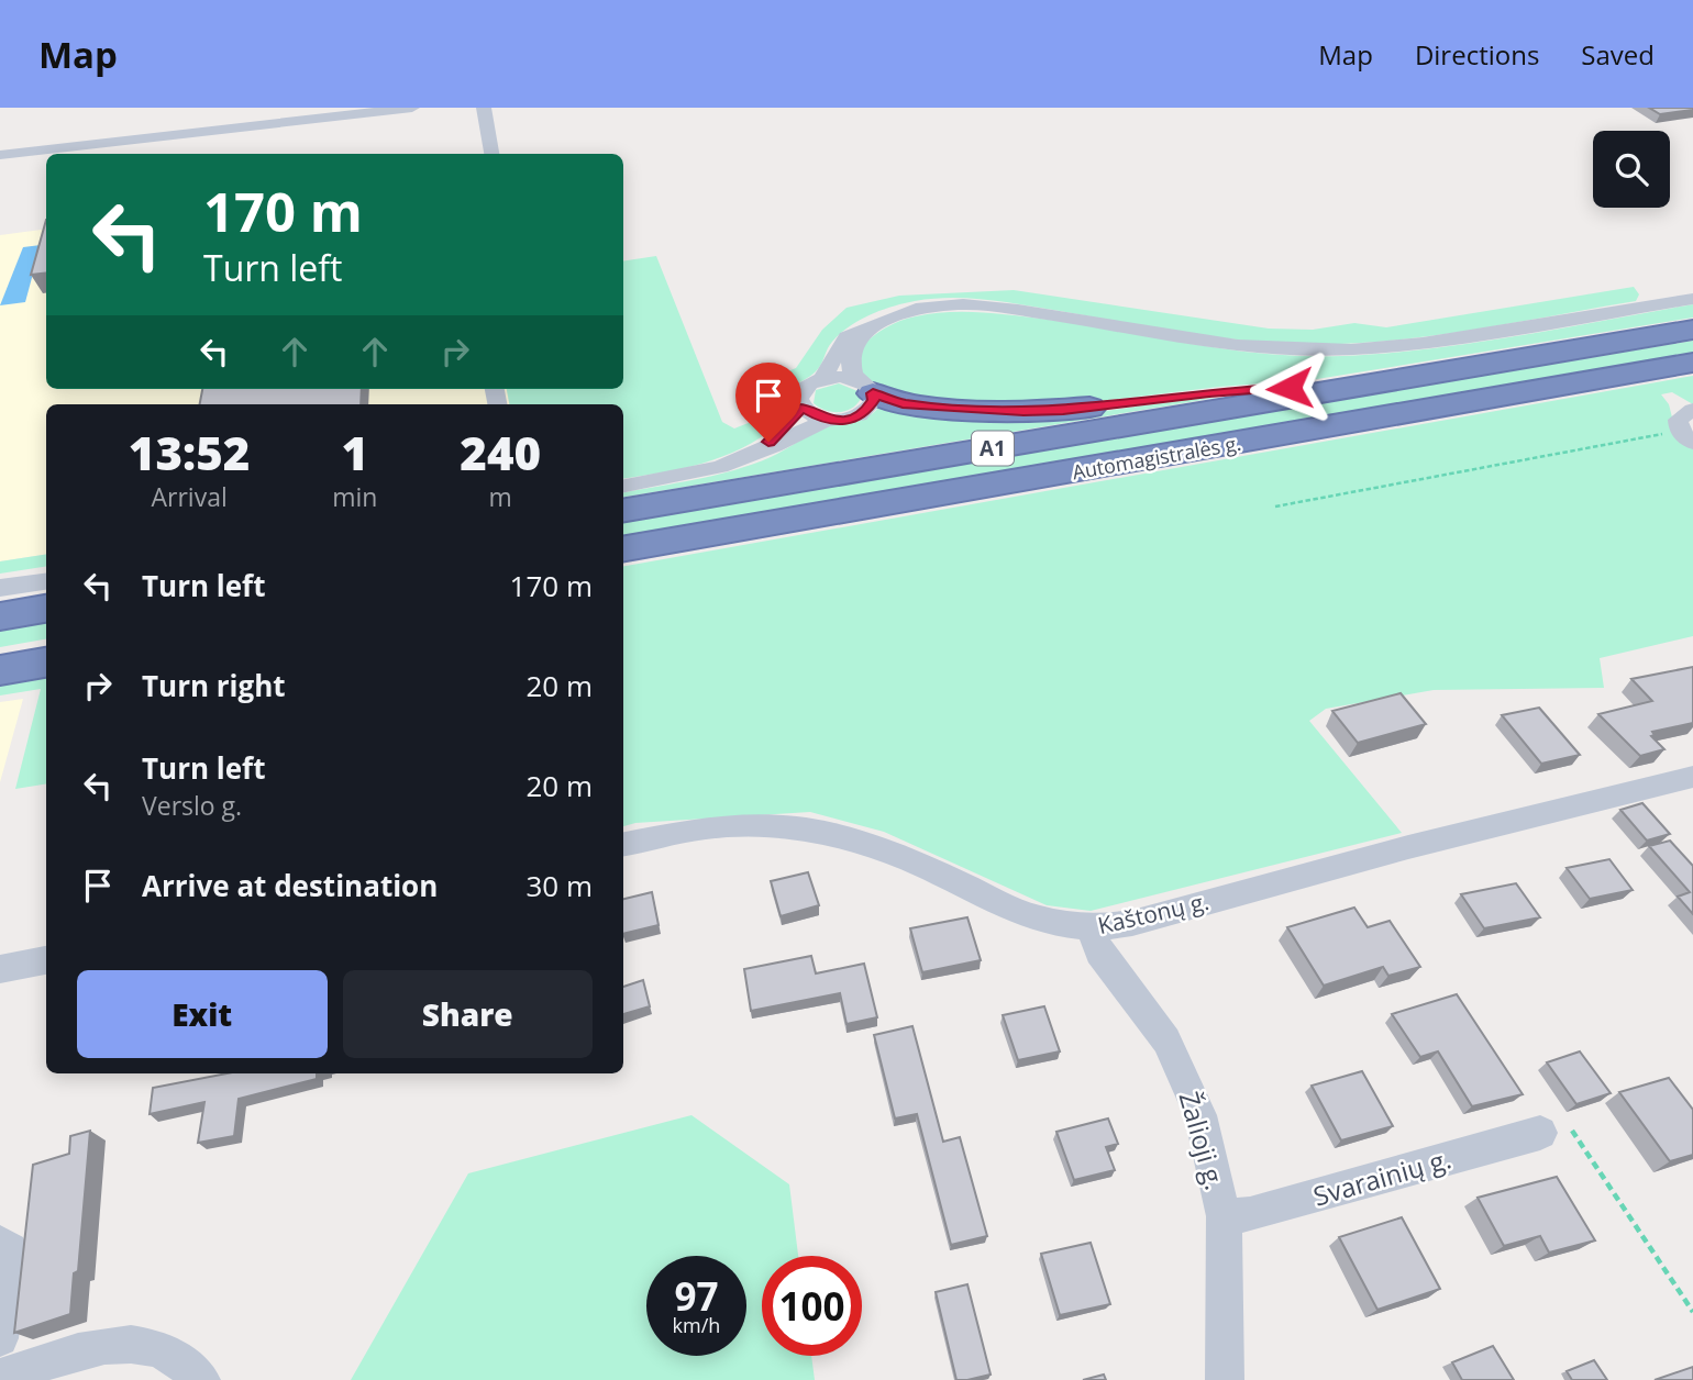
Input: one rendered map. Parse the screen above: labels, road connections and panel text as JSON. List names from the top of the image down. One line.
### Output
{"streets":{"highway":["A1","Automagistralės g."],"street":["Kaštonų g.","Žalioji g.","Svarainių g."]},"crossings":[["Kaštonų g.","Žalioji g."],["Žalioji g.","Svarainių g."]],"page":{"header":"Map","nav":["Map","Directions","Saved"],"turn":["170 m","Turn left"],"eta":["13:52","Arrival","1","min","240","m"],"list":[{"name":"Turn left","value":"170 m"},{"name":"Turn right","value":"20 m"},{"name":"Turn left","note":"Verslo g.","value":"20 m"},{"name":"Arrive at destination","value":"30 m"}],"buttons":["Exit","Share"],"speed":"97 km/h","limit":"100"}}
